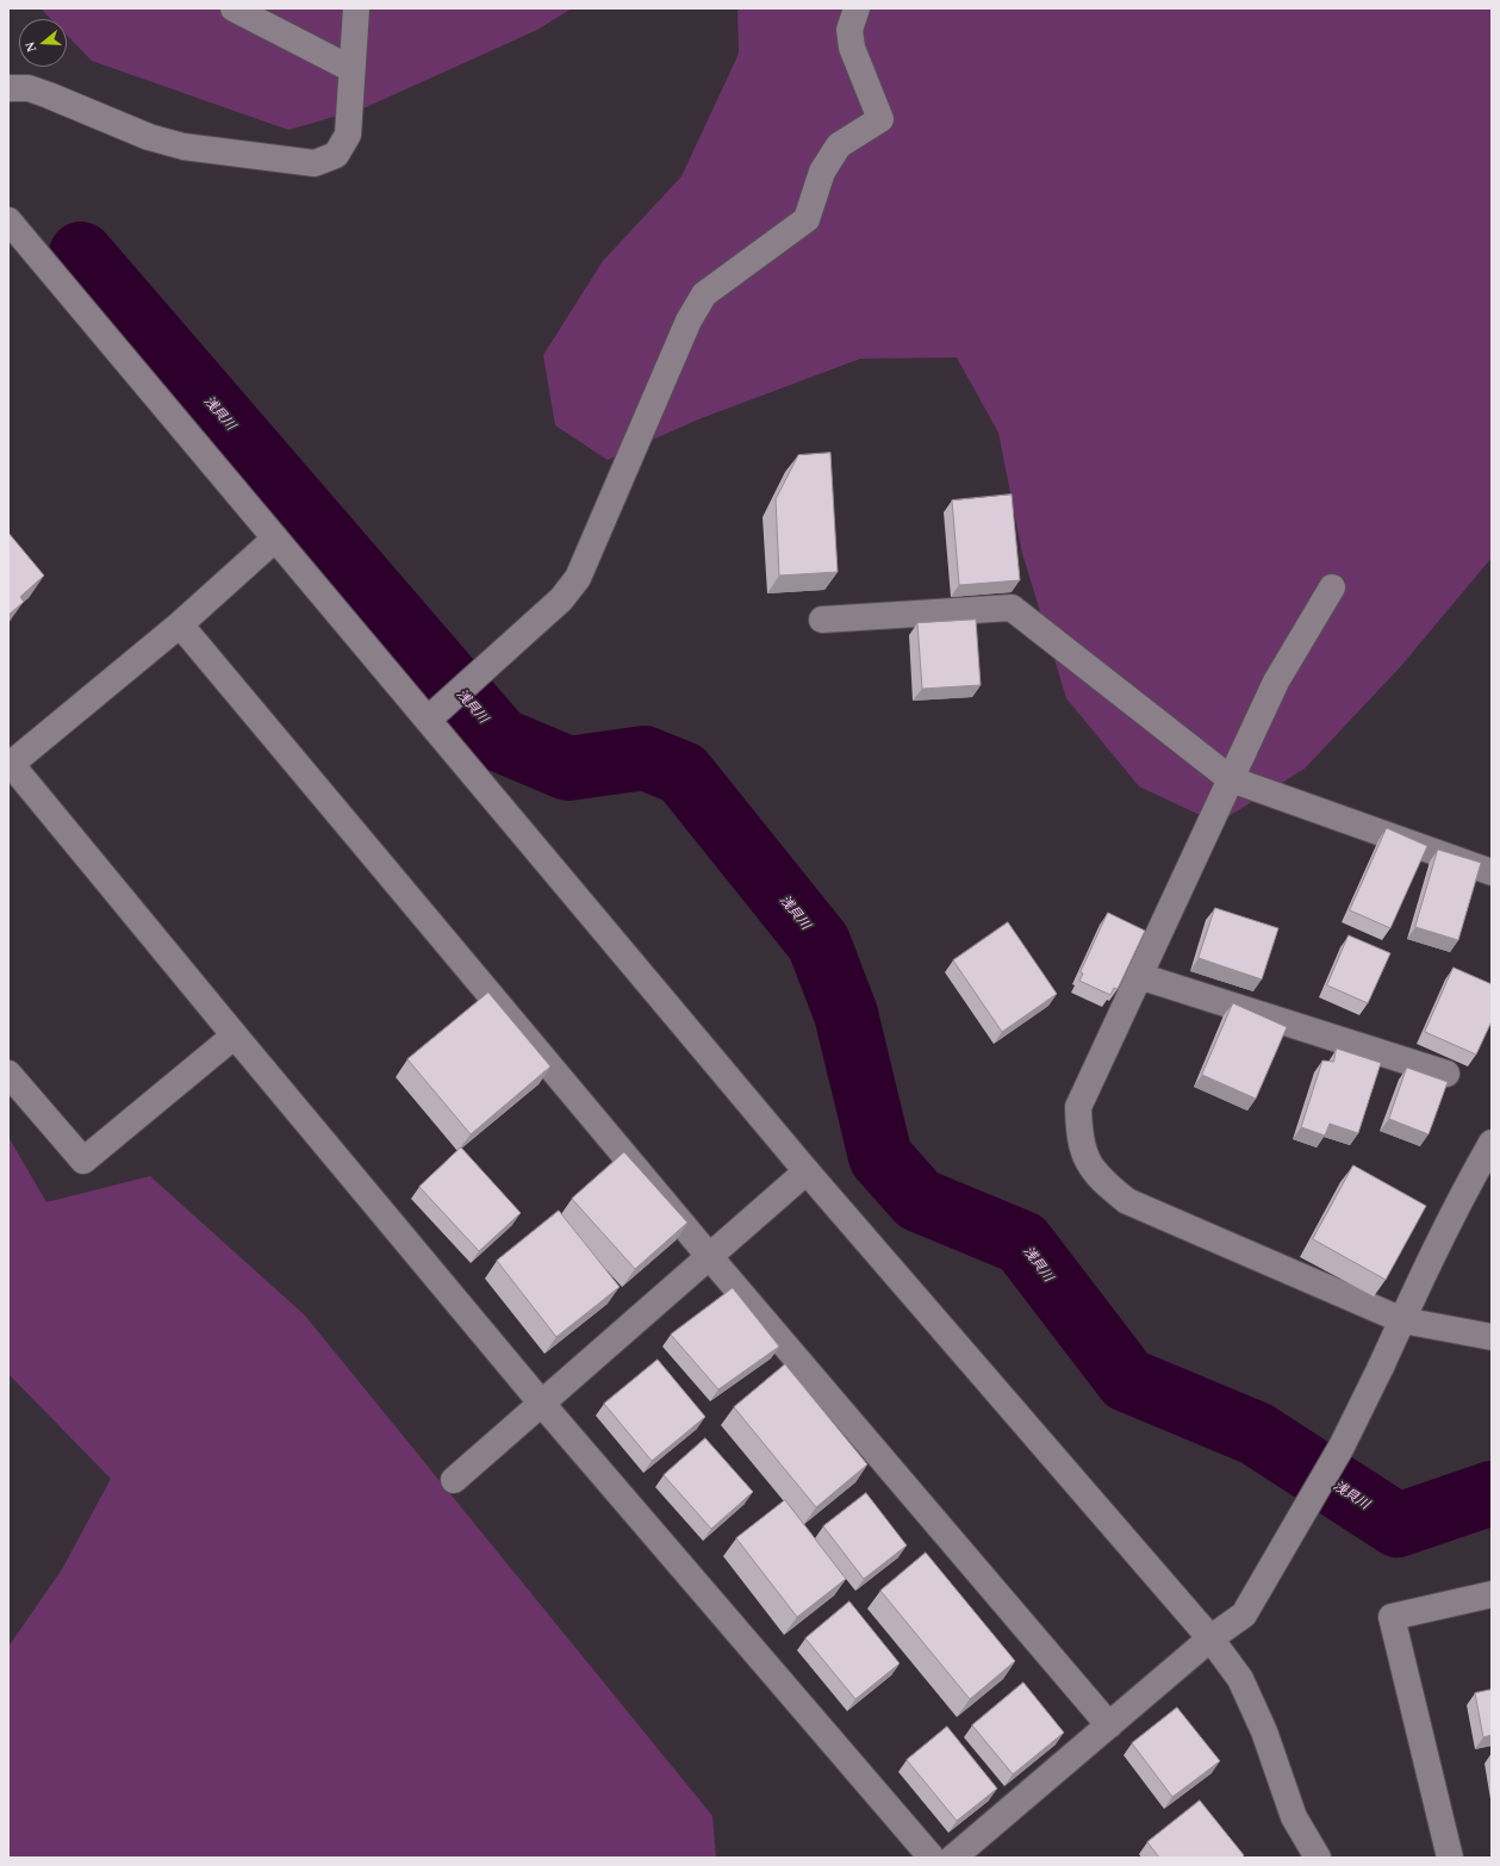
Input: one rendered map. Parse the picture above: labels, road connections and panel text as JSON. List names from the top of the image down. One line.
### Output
{"water":["浅貝川"],"north":"left"}
